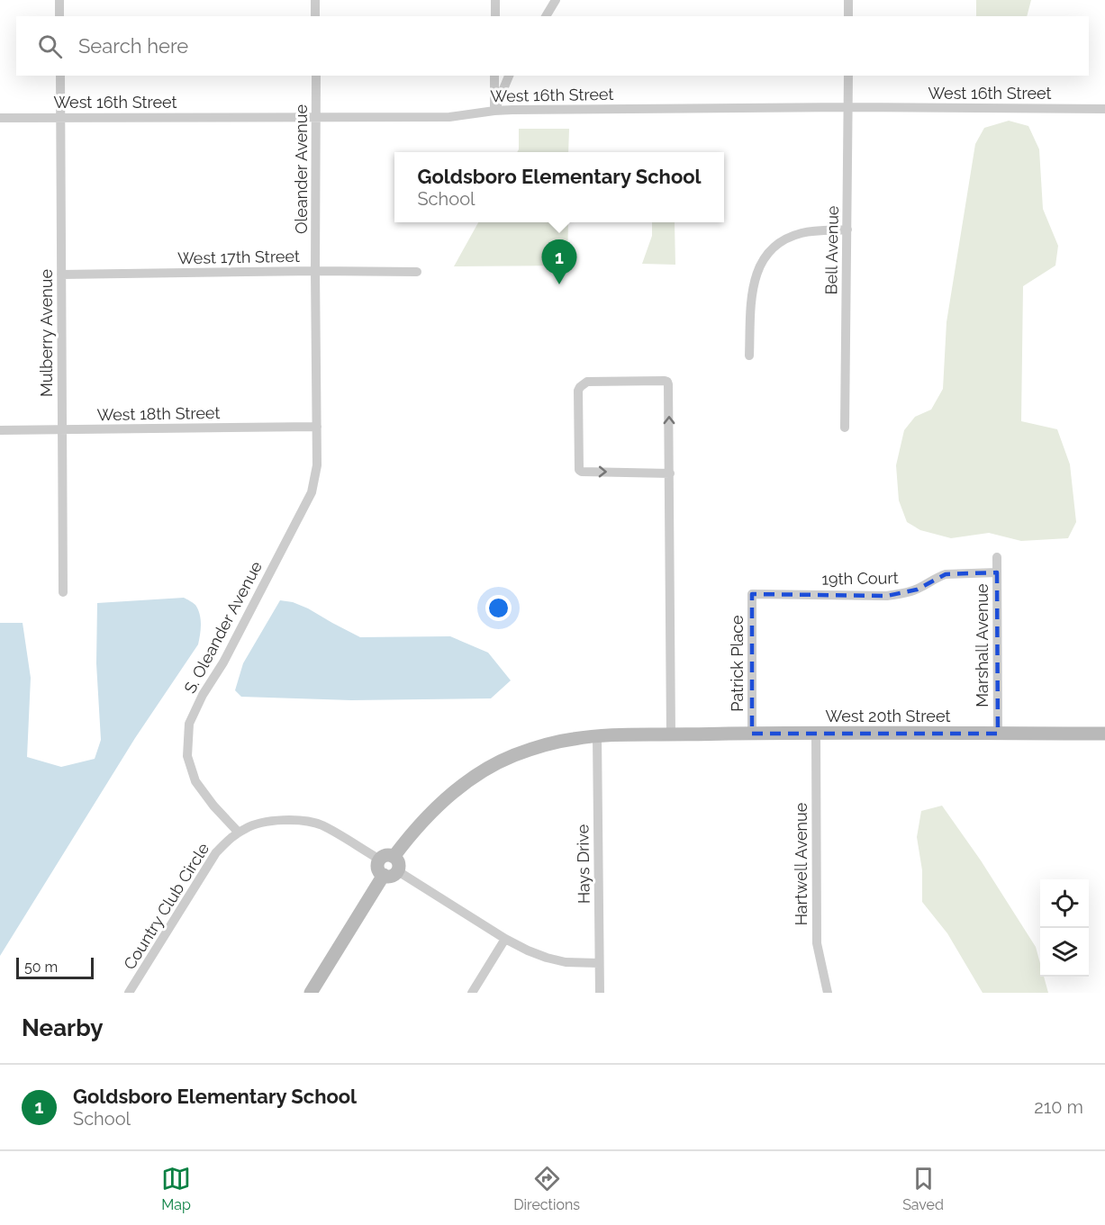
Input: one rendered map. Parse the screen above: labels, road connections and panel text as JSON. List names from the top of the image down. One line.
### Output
{"streets":{"street":["West 16th Street","Oleander Avenue","Bell Avenue","West 17th Street","Mulberry Avenue","West 18th Street","19th Court","S. Oleander Avenue","Marshall Avenue","Patrick Place","West 20th Street","Hays Drive","Hartwell Avenue","Country Club Circle"]},"crossings":[["West 16th Street","Oleander Avenue"],["West 16th Street","Bell Avenue"],["West 16th Street","Mulberry Avenue"],["Oleander Avenue","West 17th Street"],["Oleander Avenue","West 18th Street"],["Oleander Avenue","S. Oleander Avenue"],["West 17th Street","Mulberry Avenue"],["Mulberry Avenue","West 18th Street"],["West 18th Street","S. Oleander Avenue"],["19th Court","Marshall Avenue"],["19th Court","Patrick Place"],["S. Oleander Avenue","Country Club Circle"],["Marshall Avenue","West 20th Street"],["Patrick Place","West 20th Street"],["West 20th Street","Hays Drive"],["West 20th Street","Hartwell Avenue"],["West 20th Street","Country Club Circle"]],"scale_bar":"50 m","page":{"search":"Search here","popup":["Goldsboro Elementary School","School"],"pins":"1","scale":"50 m","heading":"Nearby","list":[{"mark":"1","name":"Goldsboro Elementary School","note":"School","value":"210 m"}],"nav":["Map","Directions","Saved"]}}
